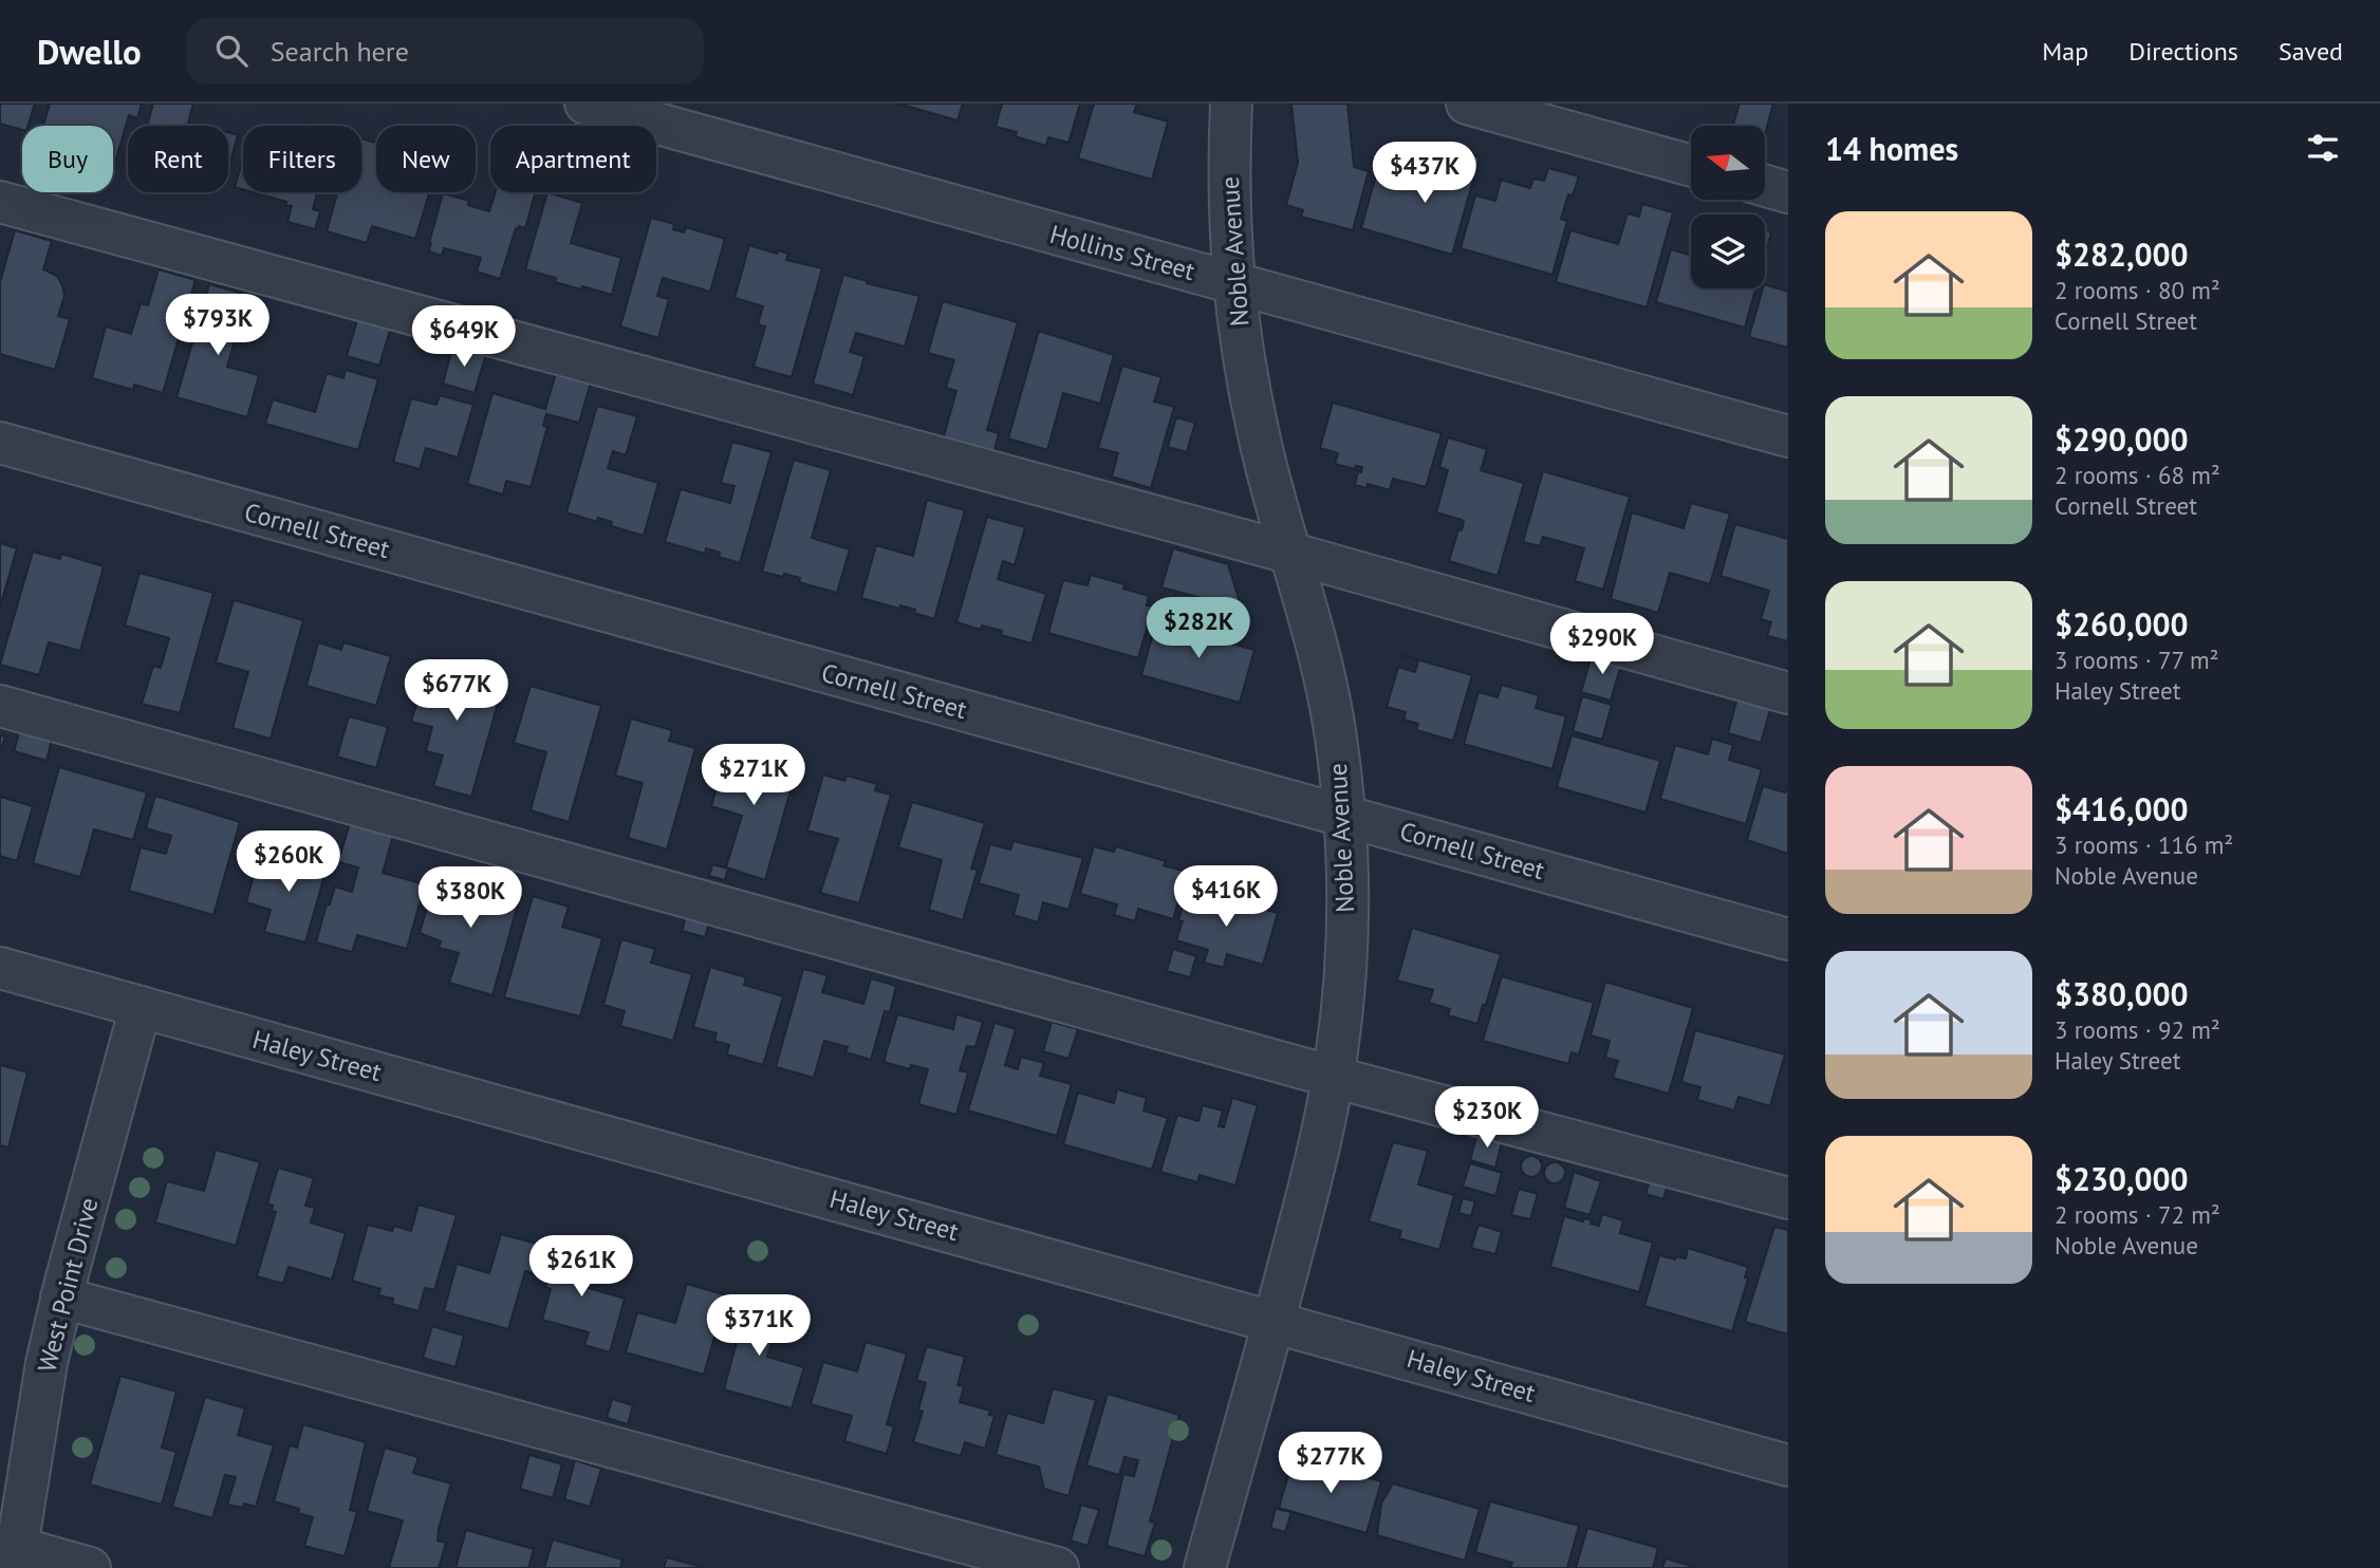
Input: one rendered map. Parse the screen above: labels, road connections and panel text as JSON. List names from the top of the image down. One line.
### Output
{"streets":{"street":["Noble Avenue","Hollins Street","Cornell Street","Haley Street","West Point Drive"]},"crossings":[["Noble Avenue","Hollins Street"],["Noble Avenue","Cornell Street"],["Noble Avenue","Haley Street"],["Haley Street","West Point Drive"]],"north":"left","page":{"header":"Dwello","search":"Search here","nav":["Map","Directions","Saved"],"heading":"14 homes","chip":["Buy","Rent","Filters","New","Apartment"],"price":["$437K","$793K","$649K","$282K","$290K","$677K","$271K","$260K","$416K","$380K","$230K","$261K","$371K","$277K"],"list":[{"name":"$282,000","note":"2 rooms · 80 m² · Cornell Street"},{"name":"$290,000","note":"2 rooms · 68 m² · Cornell Street"},{"name":"$260,000","note":"3 rooms · 77 m² · Haley Street"},{"name":"$416,000","note":"3 rooms · 116 m² · Noble Avenue"},{"name":"$380,000","note":"3 rooms · 92 m² · Haley Street"},{"name":"$230,000","note":"2 rooms · 72 m² · Noble Avenue"}]}}
